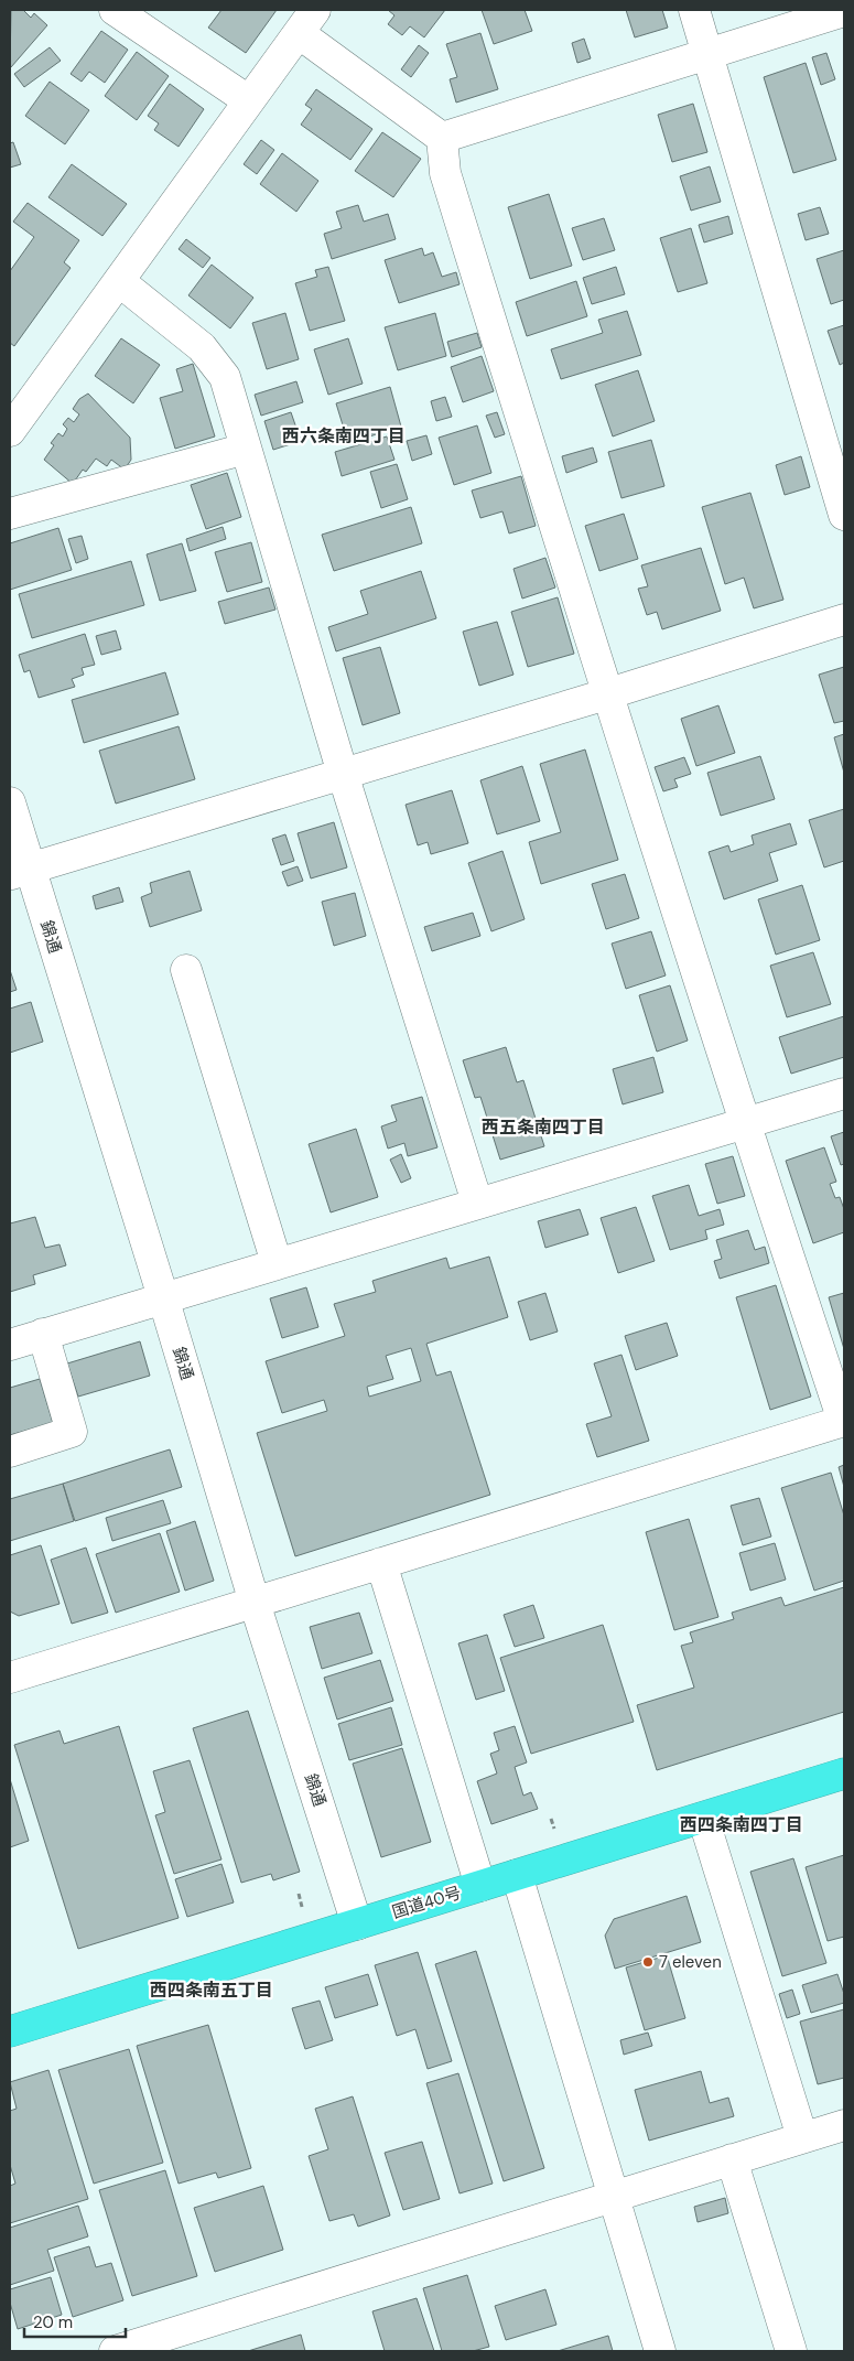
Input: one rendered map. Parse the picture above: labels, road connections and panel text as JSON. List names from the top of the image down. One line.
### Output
{"streets":{"highway":["国道40号"],"street":["錦通"]},"crossings":[["錦通","国道40号"]],"districts":["西六条南四丁目","西五条南四丁目","西四条南四丁目","西四条南五丁目"],"places":["7 eleven"],"scale_bar":"20 m"}
